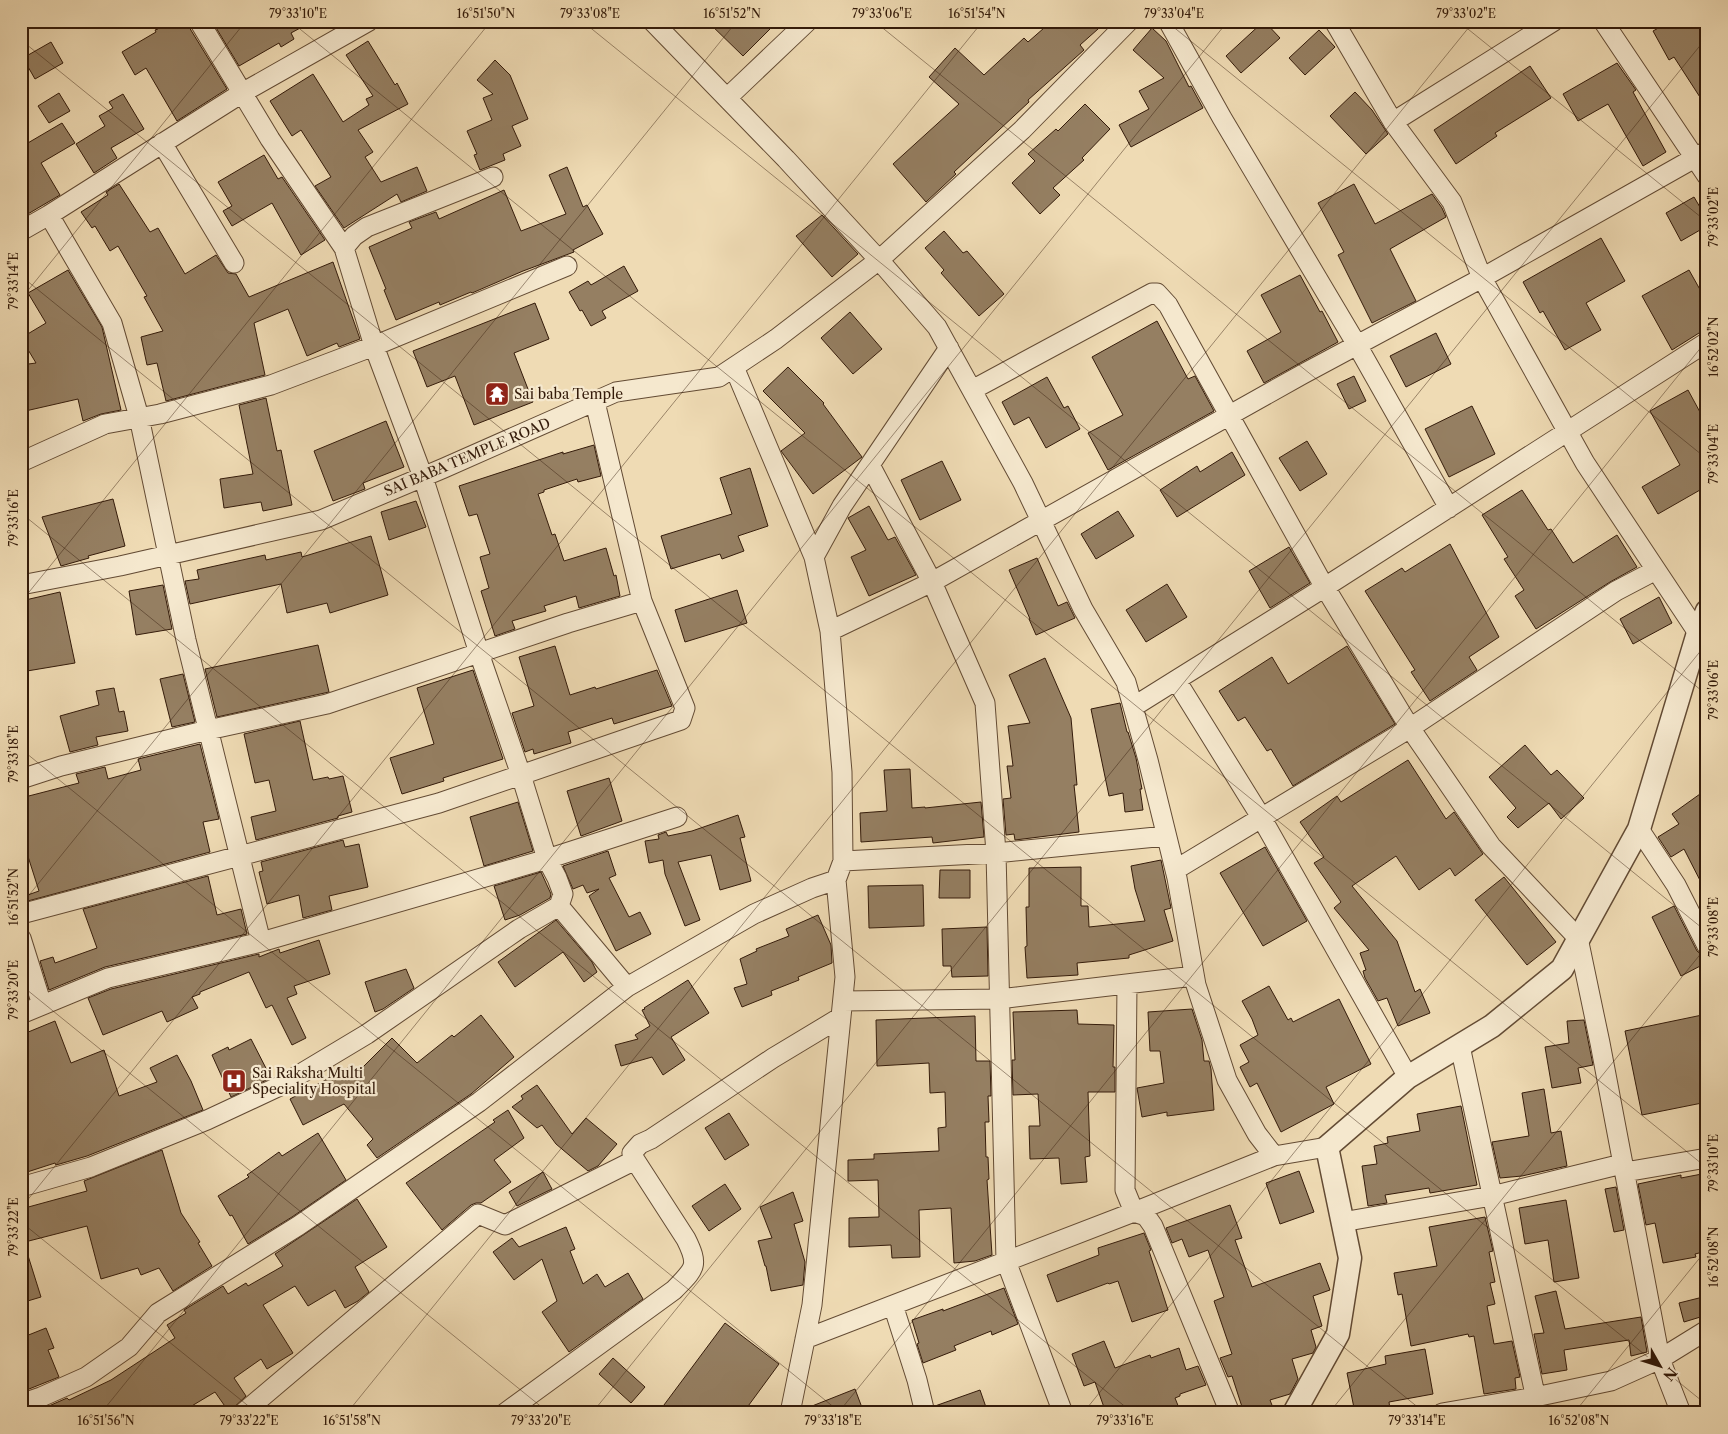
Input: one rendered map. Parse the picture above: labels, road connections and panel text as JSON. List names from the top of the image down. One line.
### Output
{"streets":{"street":["SAI BABA TEMPLE ROAD"]},"places":{"temple":["Sai baba Temple"],"hospital":["Sai Raksha Multi Speciality Hospital"]},"north":"bottom right","coordinates":["79°33'10\"E","16°51'50\"N","79°33'08\"E","16°51'52\"N","79°33'06\"E","16°51'54\"N","79°33'04\"E","79°33'02\"E","79°33'14\"E","16°52'02\"N","79°33'16\"E","79°33'18\"E","79°33'20\"E","79°33'22\"E","16°52'08\"N","16°51'56\"N","16°51'58\"N"]}
